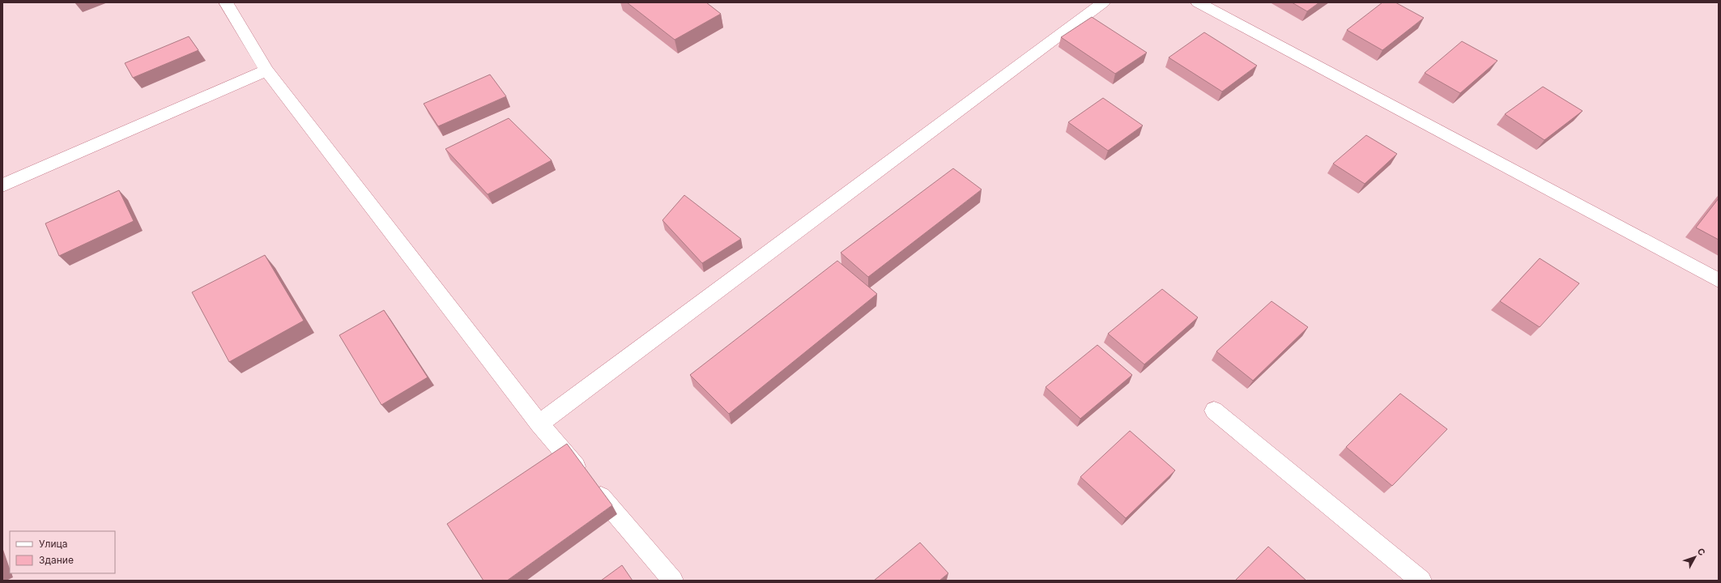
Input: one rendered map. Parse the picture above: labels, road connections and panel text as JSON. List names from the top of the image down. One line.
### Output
{"legend":["Улица","Здание"],"north":"top right"}
